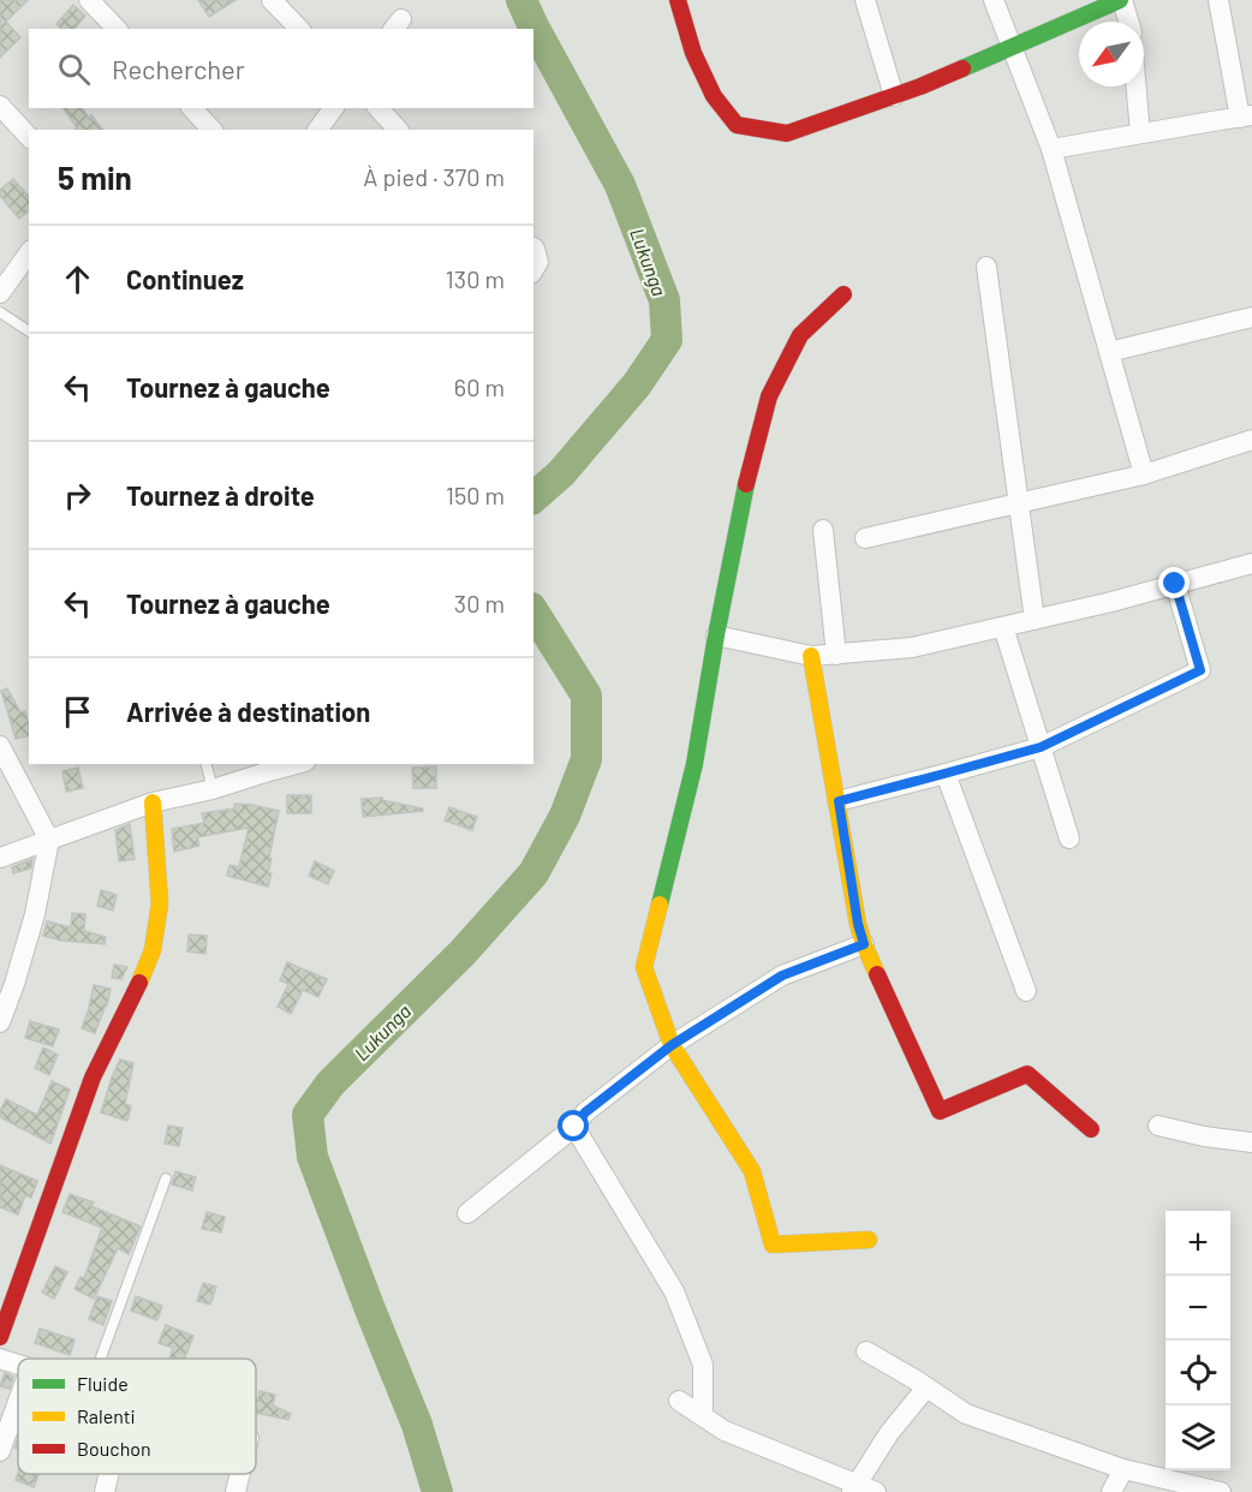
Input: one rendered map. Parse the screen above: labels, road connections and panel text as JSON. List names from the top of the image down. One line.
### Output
{"water":["Lukunga"],"legend":["Fluide","Ralenti","Bouchon"],"north":"bottom left","page":{"search":"Rechercher","heading":["5 min","À pied · 370 m"],"list":[["Continuez","130 m"],["Tournez à gauche","60 m"],["Tournez à droite","150 m"],["Tournez à gauche","30 m"],"Arrivée à destination"],"map_buttons":["+","−"]}}
